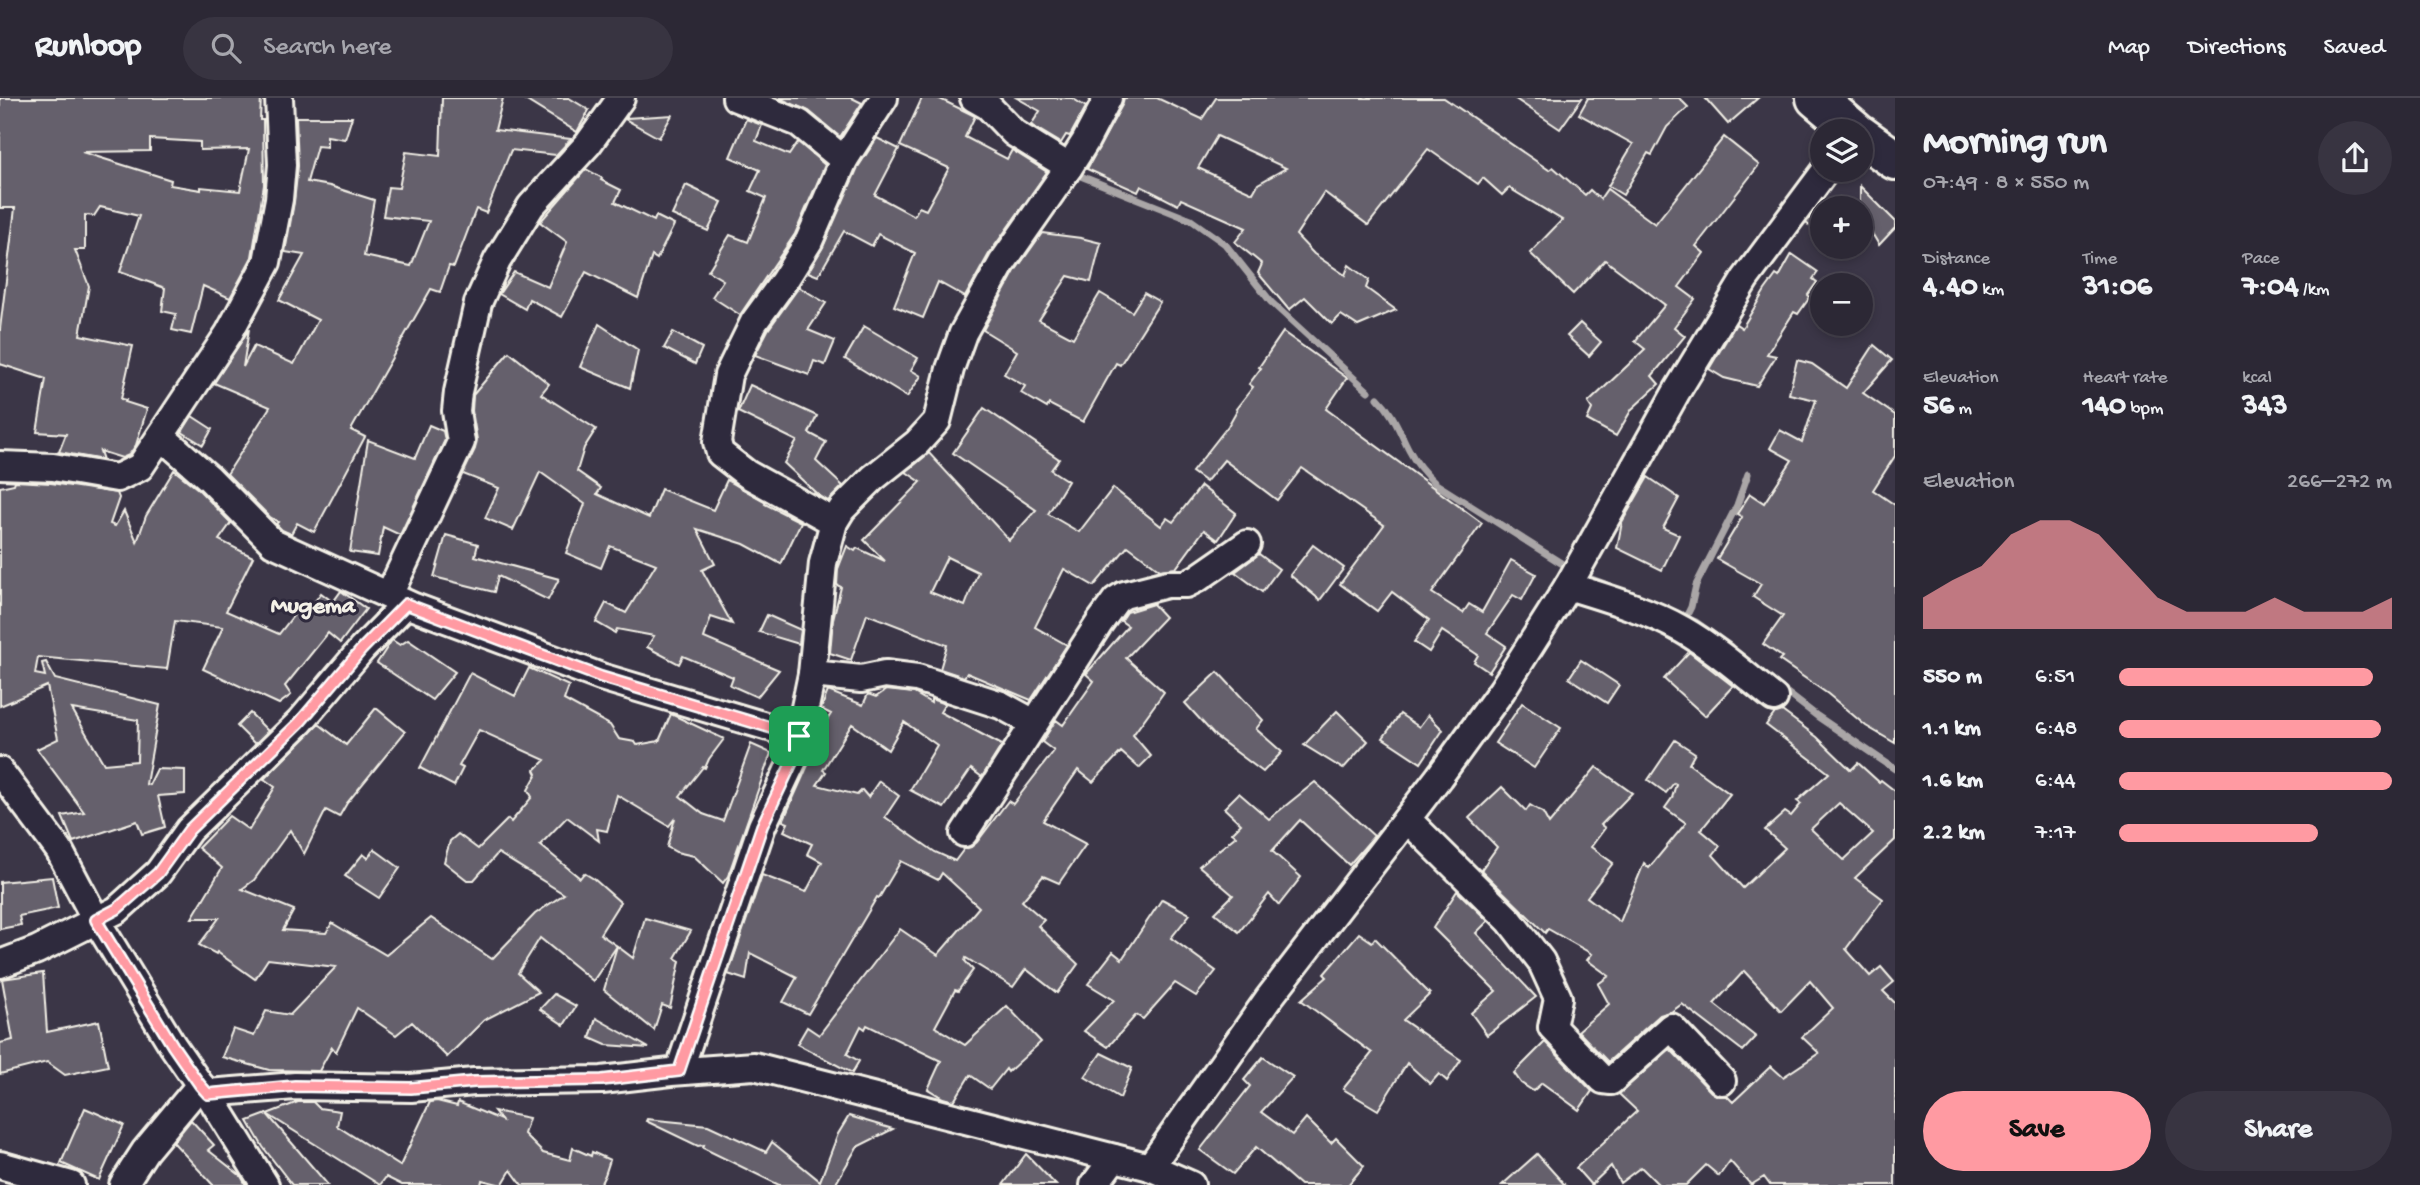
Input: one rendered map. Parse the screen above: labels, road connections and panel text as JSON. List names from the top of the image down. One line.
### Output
{"districts":["Mugema"],"page":{"header":"Runloop","search":"Search here","nav":["Map","Directions","Saved"],"heading":["Morning run","07:49 · 8 × 550 m"],"map_buttons":["+","−"],"stats":[["Distance","4.40 km"],["Time","31:06"],["Pace","7:04 /km"],["Elevation","56 m"],["Heart rate","140 bpm"],["kcal","343"]],"chart":["Elevation","266–272 m"],"list":[{"name":"550 m","note":"6:51"},{"name":"1.1 km","note":"6:48"},{"name":"1.6 km","note":"6:44"},{"name":"2.2 km","note":"7:17"}],"buttons":["Save","Share"]}}
